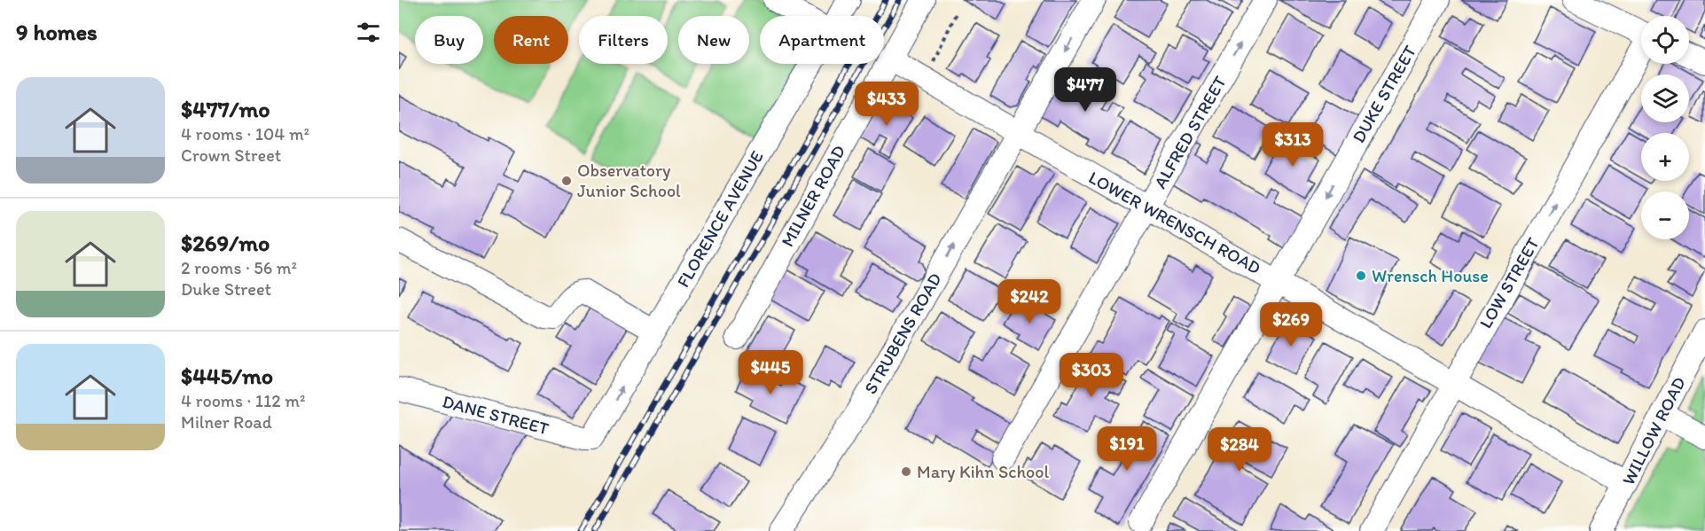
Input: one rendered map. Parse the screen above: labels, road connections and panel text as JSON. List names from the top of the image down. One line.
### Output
{"streets":{"street":["DUKE STREET","ALFRED STREET","MILNER ROAD","FLORENCE AVENUE","LOWER WRENSCH ROAD","LOW STREET","STRUBENS ROAD","DANE STREET","WILLOW ROAD"]},"crossings":[["DUKE STREET","LOWER WRENSCH ROAD"],["ALFRED STREET","LOWER WRENSCH ROAD"],["MILNER ROAD","LOWER WRENSCH ROAD"],["FLORENCE AVENUE","DANE STREET"],["LOWER WRENSCH ROAD","LOW STREET"],["LOWER WRENSCH ROAD","STRUBENS ROAD"],["LOWER WRENSCH ROAD","WILLOW ROAD"]],"one_way":["DUKE STREET","ALFRED STREET","LOW STREET"],"places":["Observatory Junior School","Wrensch House","Mary Kihn School"],"page":{"heading":"9 homes","map_buttons":["+","−"],"chip":["Buy","Rent","Filters","New","Apartment"],"list":[{"name":"$477/mo","note":"4 rooms · 104 m² · Crown Street"},{"name":"$269/mo","note":"2 rooms · 56 m² · Duke Street"},{"name":"$445/mo","note":"4 rooms · 112 m² · Milner Road"}],"price":["$477","$433","$313","$242","$269","$445","$303","$191","$284"]}}
